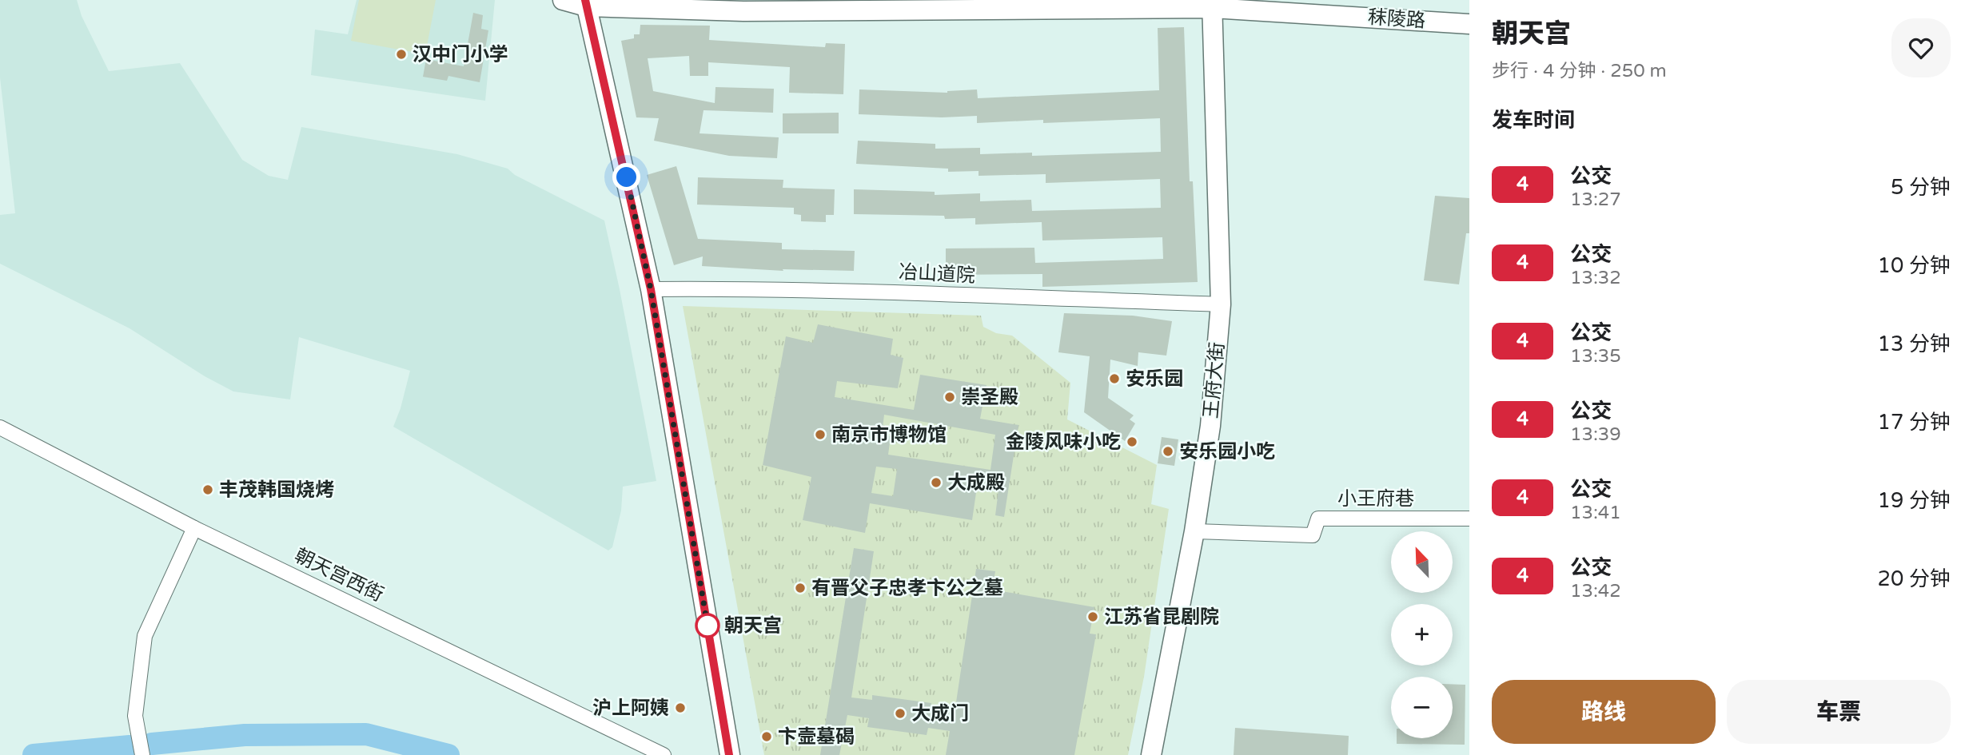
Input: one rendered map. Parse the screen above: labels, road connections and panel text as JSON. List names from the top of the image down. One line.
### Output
{"streets":{"street":["秣陵路","冶山道院","王府大街","小王府巷","朝天宫西街"]},"crossings":[["秣陵路","王府大街"],["冶山道院","王府大街"],["王府大街","小王府巷"]],"places":["汉中门小学","安乐园","崇圣殿","南京市博物馆","金陵风味小吃","安乐园小吃","大成殿","丰茂韩国烧烤","有晋父子忠孝卞公之墓","江苏省昆剧院","朝天宫","沪上阿姨","大成门","卞壸墓碣"],"lines":["bus line 4"],"north":"top left","page":{"heading":[["朝天宫","步行 · 4 分钟 · 250 m"],"发车时间"],"list":[{"mark":"4","name":"公交","note":"13:27","value":"5 分钟"},{"mark":"4","name":"公交","note":"13:32","value":"10 分钟"},{"mark":"4","name":"公交","note":"13:35","value":"13 分钟"},{"mark":"4","name":"公交","note":"13:39","value":"17 分钟"},{"mark":"4","name":"公交","note":"13:41","value":"19 分钟"},{"mark":"4","name":"公交","note":"13:42","value":"20 分钟"}],"map_buttons":["+","−"],"buttons":["路线","车票"]}}
